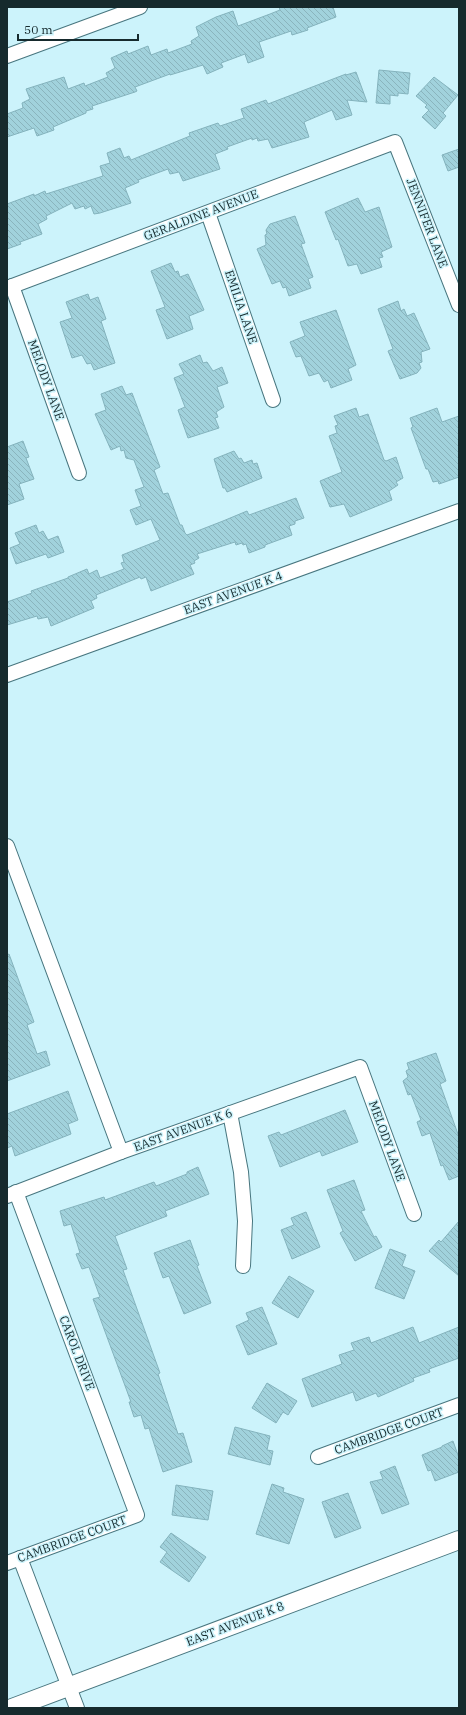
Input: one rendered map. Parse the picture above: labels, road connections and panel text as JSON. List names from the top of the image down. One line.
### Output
{"streets":{"street":["GERALDINE AVENUE","JENNIFER LANE","EMILIA LANE","MELODY LANE","EAST AVENUE K 4","EAST AVENUE K 6","CAROL DRIVE","CAMBRIDGE COURT","EAST AVENUE K 8"]},"crossings":[["GERALDINE AVENUE","JENNIFER LANE"],["GERALDINE AVENUE","EMILIA LANE"],["GERALDINE AVENUE","MELODY LANE"],["MELODY LANE","EAST AVENUE K 6"],["EAST AVENUE K 6","CAROL DRIVE"],["CAROL DRIVE","CAMBRIDGE COURT"]],"scale_bar":"50 m"}
